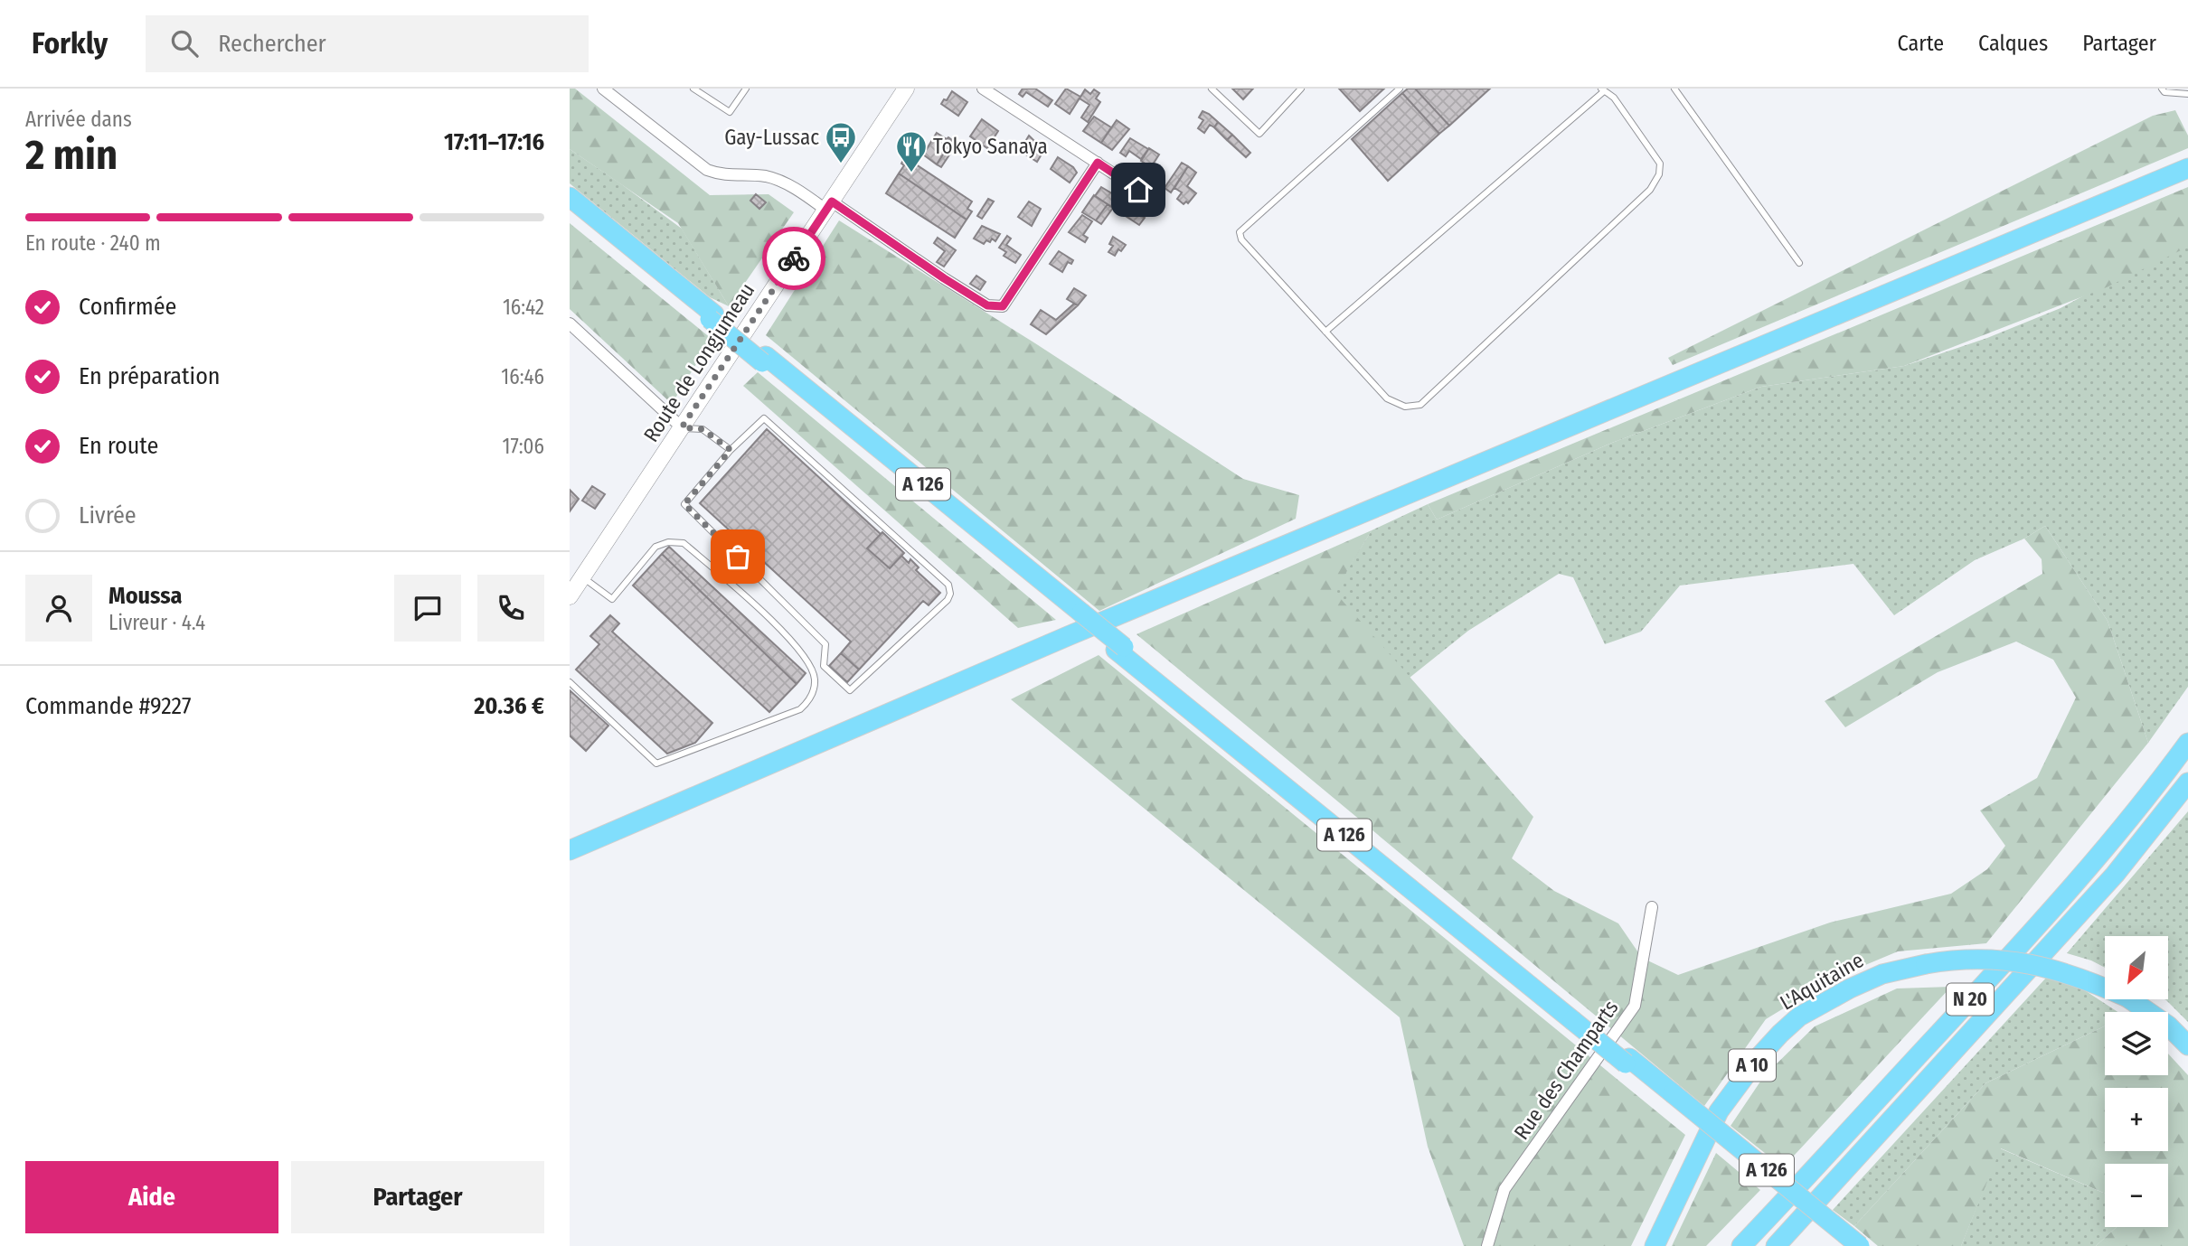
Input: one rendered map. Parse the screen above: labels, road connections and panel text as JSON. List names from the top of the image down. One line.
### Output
{"streets":{"highway":["A 126","L'Aquitaine","N 20","A 10"],"street":["Route de Longjumeau","Rue des Champarts"]},"places":{"bus stop":["Gay-Lussac"],"restaurant":["Tokyo Sanaya"]},"north":"bottom left","page":{"header":"Forkly","search":"Rechercher","nav":["Carte","Calques","Partager"],"heading":["2 min","Arrivée dans","17:11–17:16"],"panel":["Moussa","Livreur · 4.4","Commande #9227","20.36 €"],"bar":"En route · 240 m","list":[["Confirmée","16:42"],["En préparation","16:46"],["En route","17:06"],"Livrée"],"map_buttons":["+","−"],"buttons":["Aide","Partager"]}}
